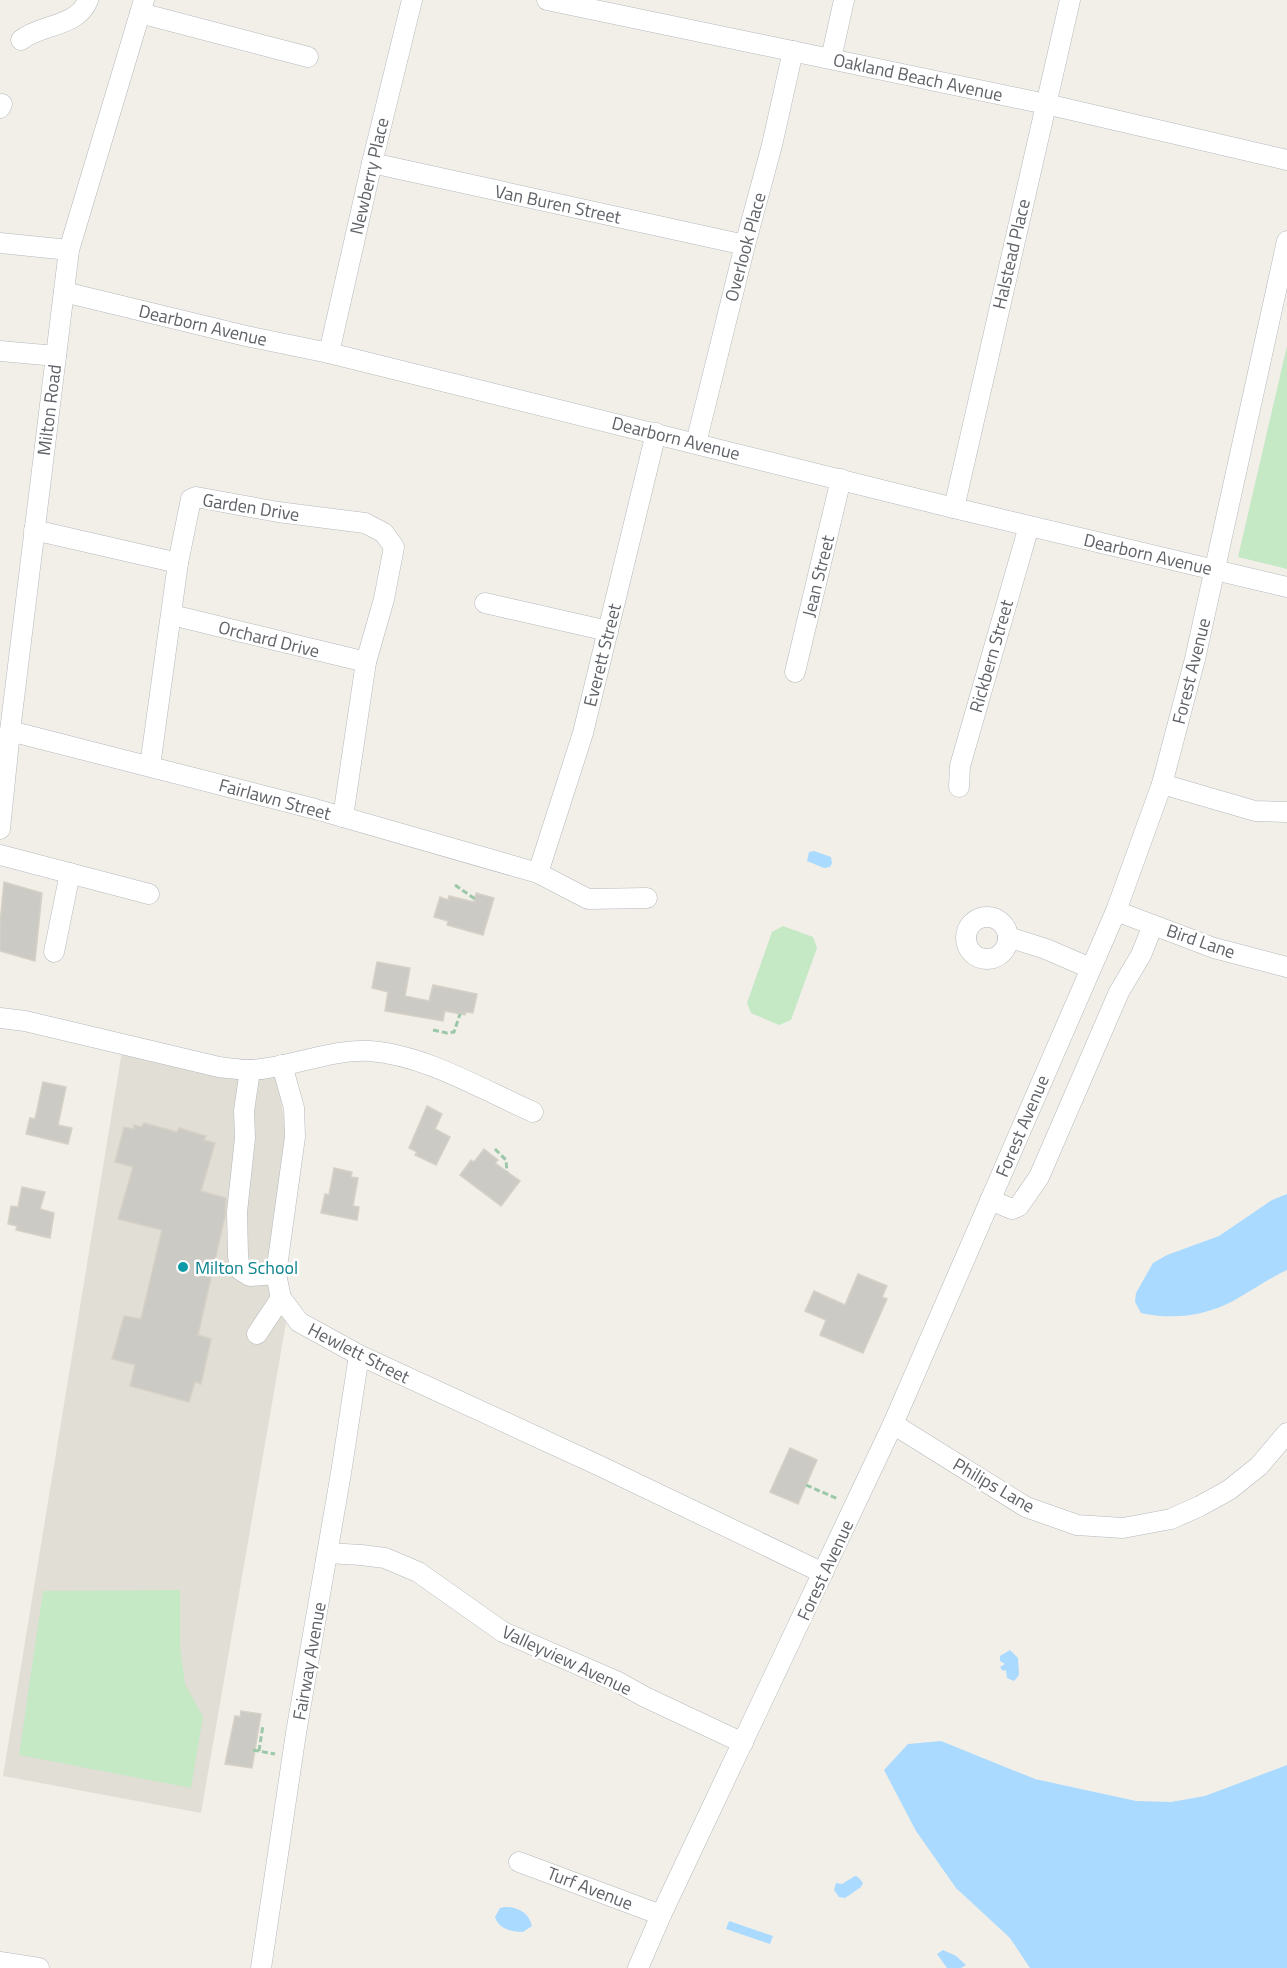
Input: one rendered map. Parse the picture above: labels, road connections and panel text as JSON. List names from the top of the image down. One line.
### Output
{"streets":{"street":["Oakland Beach Avenue","Newberry Place","Van Buren Street","Overlook Place","Halstead Place","Dearborn Avenue","Milton Road","Garden Drive","Jean Street","Orchard Drive","Everett Street","Rickbern Street","Forest Avenue","Fairlawn Street","Bird Lane","Hewlett Street","Philips Lane","Valleyview Avenue","Fairway Avenue","Turf Avenue"]},"crossings":[["Oakland Beach Avenue","Overlook Place"],["Oakland Beach Avenue","Halstead Place"],["Newberry Place","Van Buren Street"],["Newberry Place","Dearborn Avenue"],["Van Buren Street","Overlook Place"],["Overlook Place","Dearborn Avenue"],["Halstead Place","Dearborn Avenue"],["Dearborn Avenue","Milton Road"],["Dearborn Avenue","Jean Street"],["Dearborn Avenue","Everett Street"],["Dearborn Avenue","Rickbern Street"],["Dearborn Avenue","Forest Avenue"],["Milton Road","Fairlawn Street"],["Garden Drive","Orchard Drive"],["Garden Drive","Fairlawn Street"],["Everett Street","Fairlawn Street"],["Forest Avenue","Bird Lane"],["Forest Avenue","Hewlett Street"],["Forest Avenue","Philips Lane"],["Forest Avenue","Valleyview Avenue"],["Forest Avenue","Turf Avenue"],["Hewlett Street","Fairway Avenue"],["Valleyview Avenue","Fairway Avenue"]],"places":["Milton School"]}
